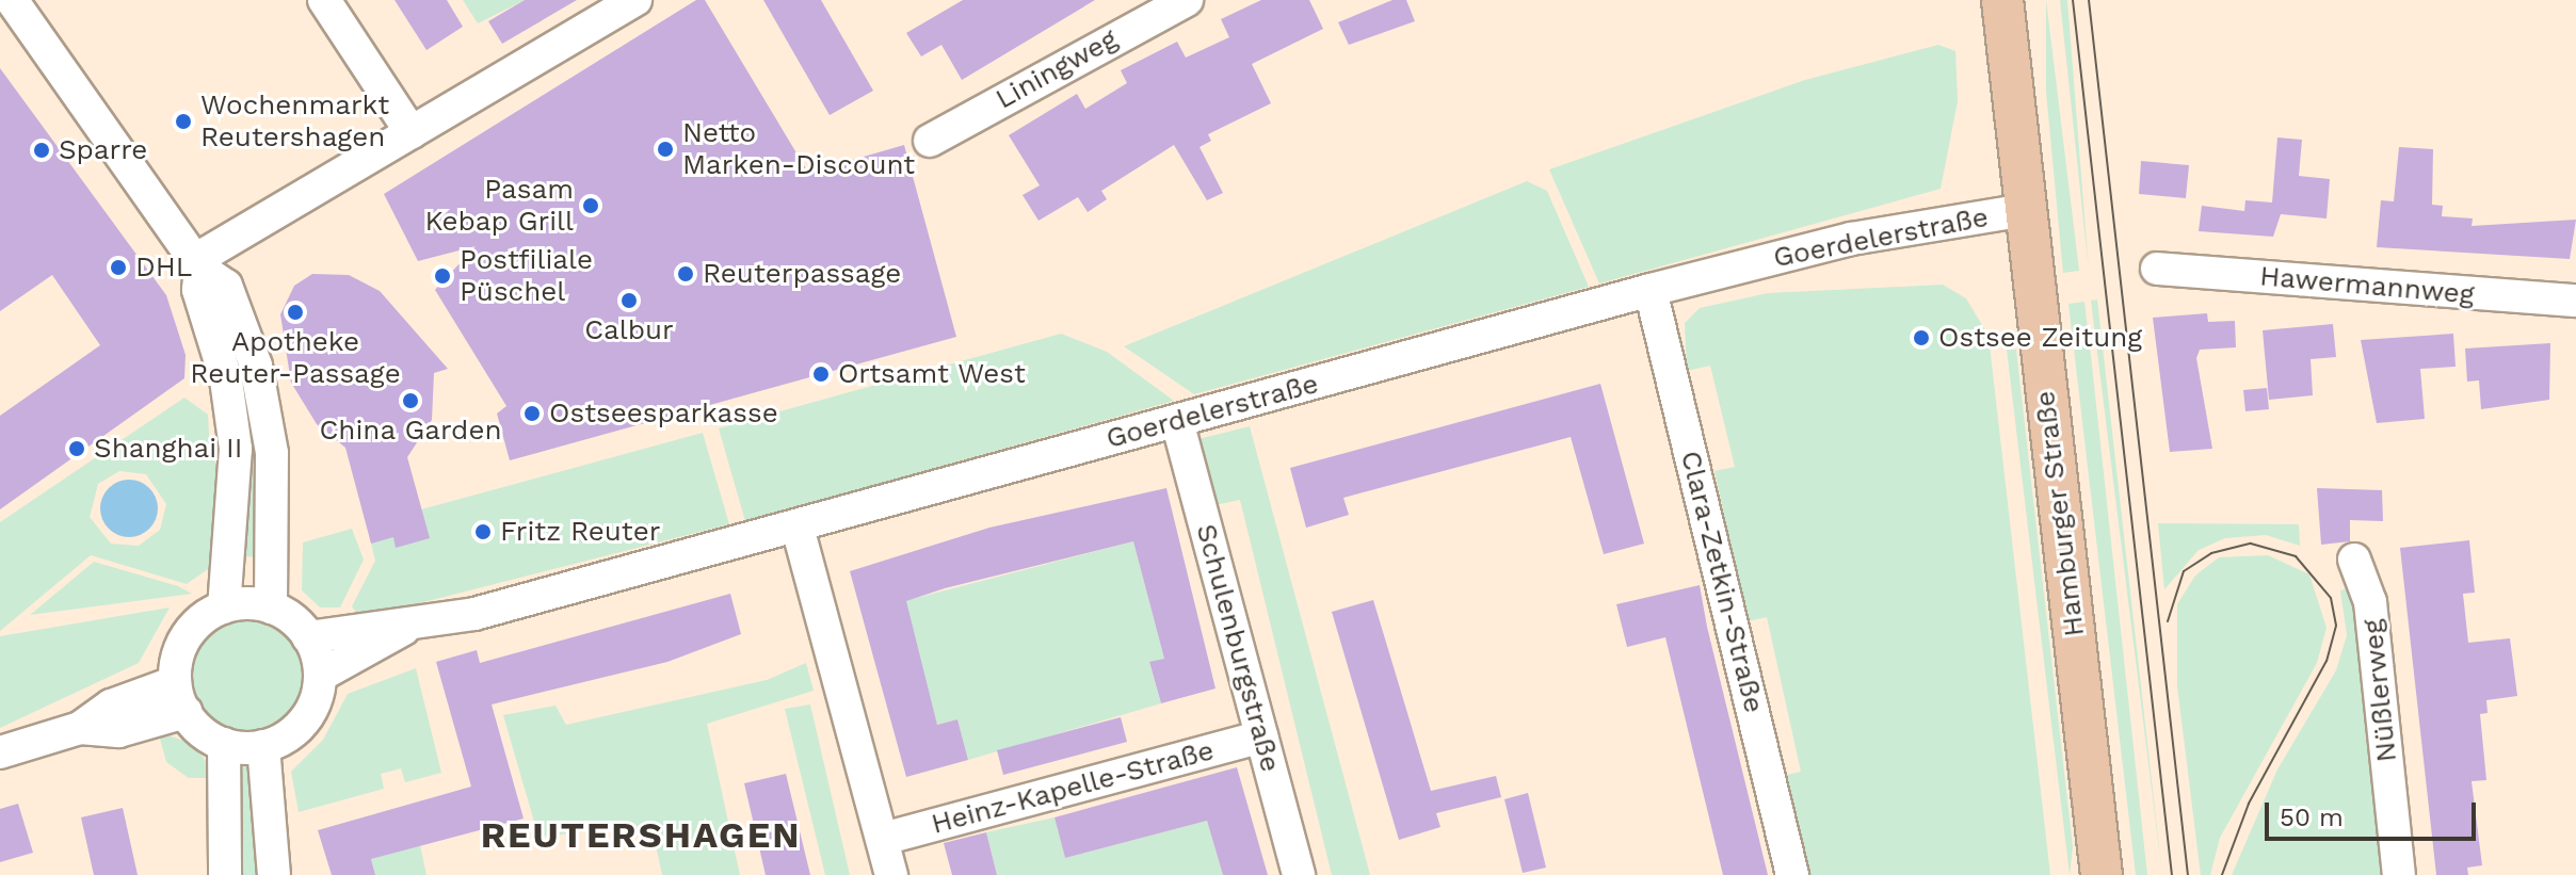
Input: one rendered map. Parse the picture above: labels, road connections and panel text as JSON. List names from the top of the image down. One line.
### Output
{"streets":{"main road":["Hamburger Straße"],"street":["Liningweg","Goerdelerstraße","Hawermannweg","Clara-Zetkin-Straße","Schulenburgstraße","Nüßlerweg","Heinz-Kapelle-Straße"]},"crossings":[["Goerdelerstraße","Hamburger Straße"],["Goerdelerstraße","Clara-Zetkin-Straße"],["Goerdelerstraße","Schulenburgstraße"],["Schulenburgstraße","Heinz-Kapelle-Straße"]],"districts":["REUTERSHAGEN"],"places":["Wochenmarkt Reutershagen","Netto Marken-Discount","Sparre","Pasam Kebap Grill","DHL","Reuterpassage","Postfiliale Püschel","Calbur","Apotheke Reuter-Passage","Ostsee Zeitung","Ortsamt West","China Garden","Ostseesparkasse","Shanghai II","Fritz Reuter"],"scale_bar":"50 m"}
